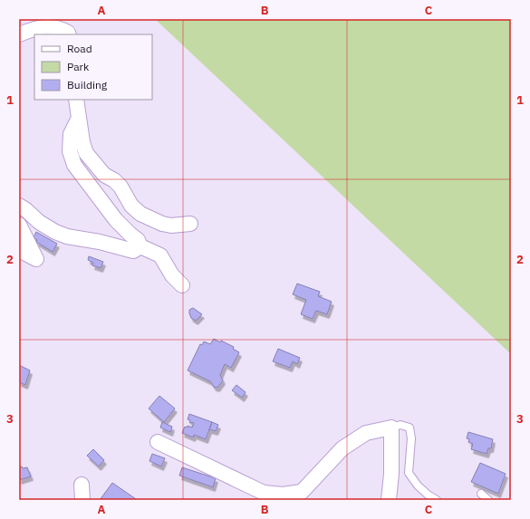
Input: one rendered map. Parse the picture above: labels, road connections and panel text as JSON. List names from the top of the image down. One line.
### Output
{"legend":["Road","Park","Building"],"grid":{"columns":["A","B","C"],"rows":["1","2","3"]}}
